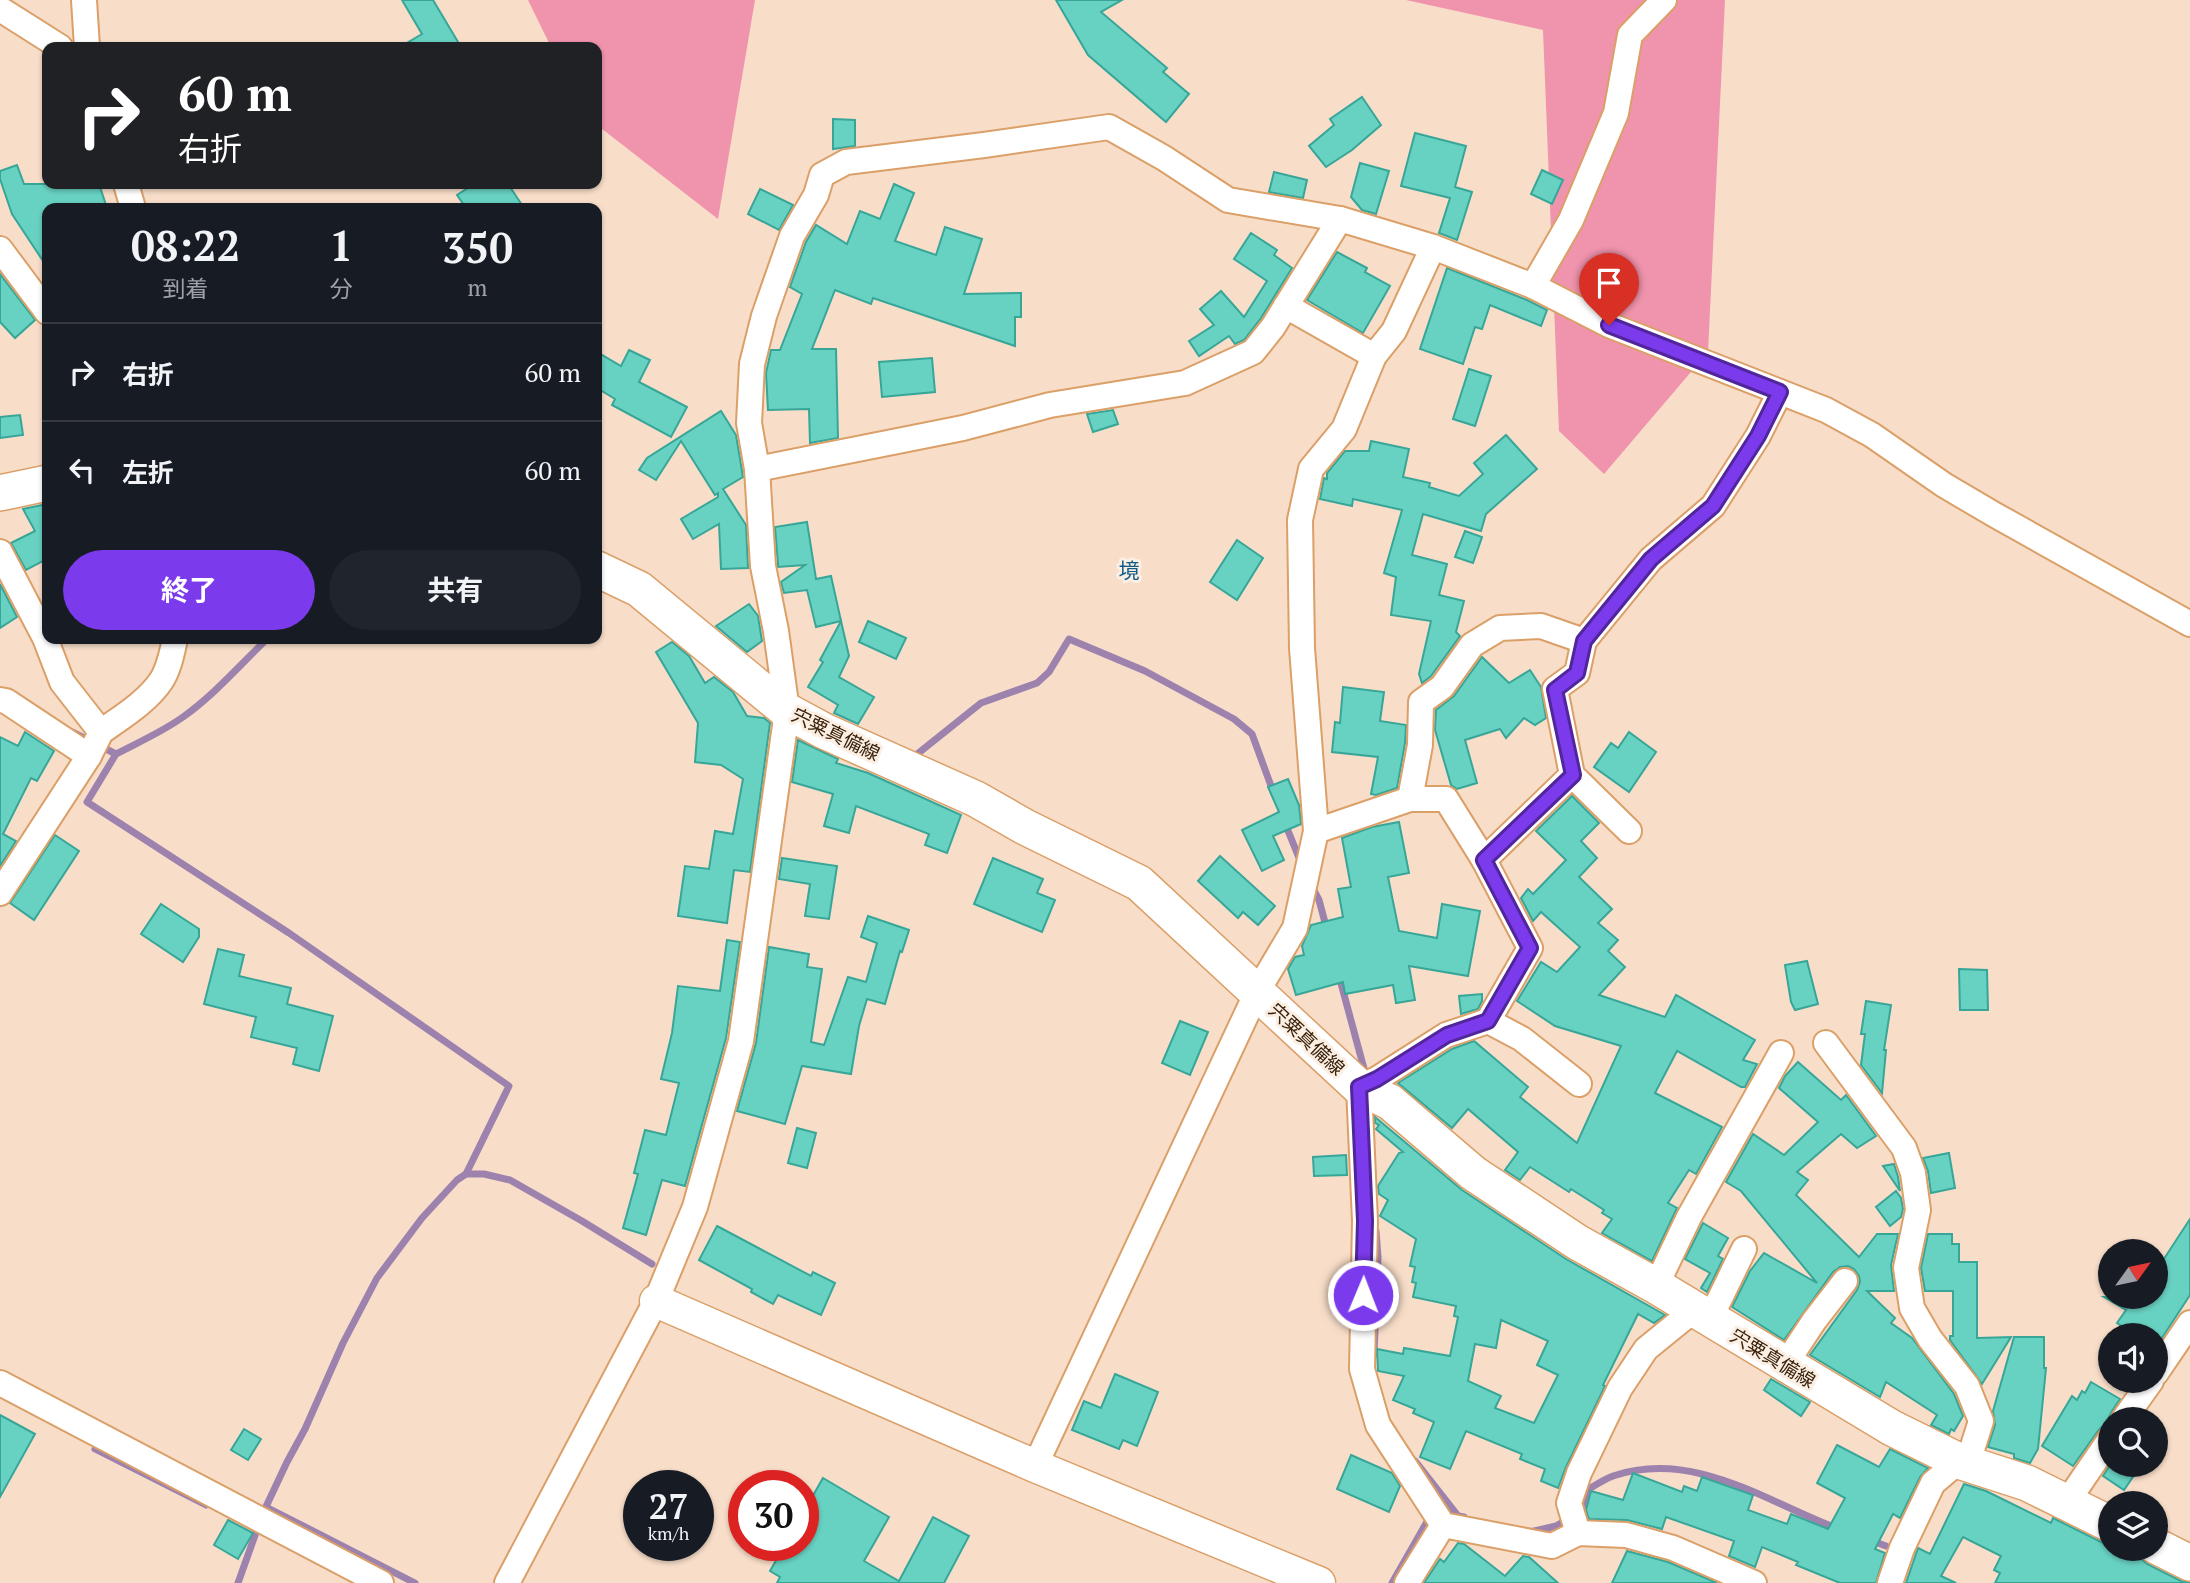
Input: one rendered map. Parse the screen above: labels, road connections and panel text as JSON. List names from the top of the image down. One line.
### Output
{"streets":{"main road":["宍粟真備線"]},"districts":["境"],"north":"top right","page":{"turn":["60 m","右折"],"eta":["08:22","到着","1","分","350","m"],"list":[{"name":"右折","value":"60 m"},{"name":"左折","value":"60 m"}],"buttons":["終了","共有"],"speed":"27 km/h","limit":"30"}}
